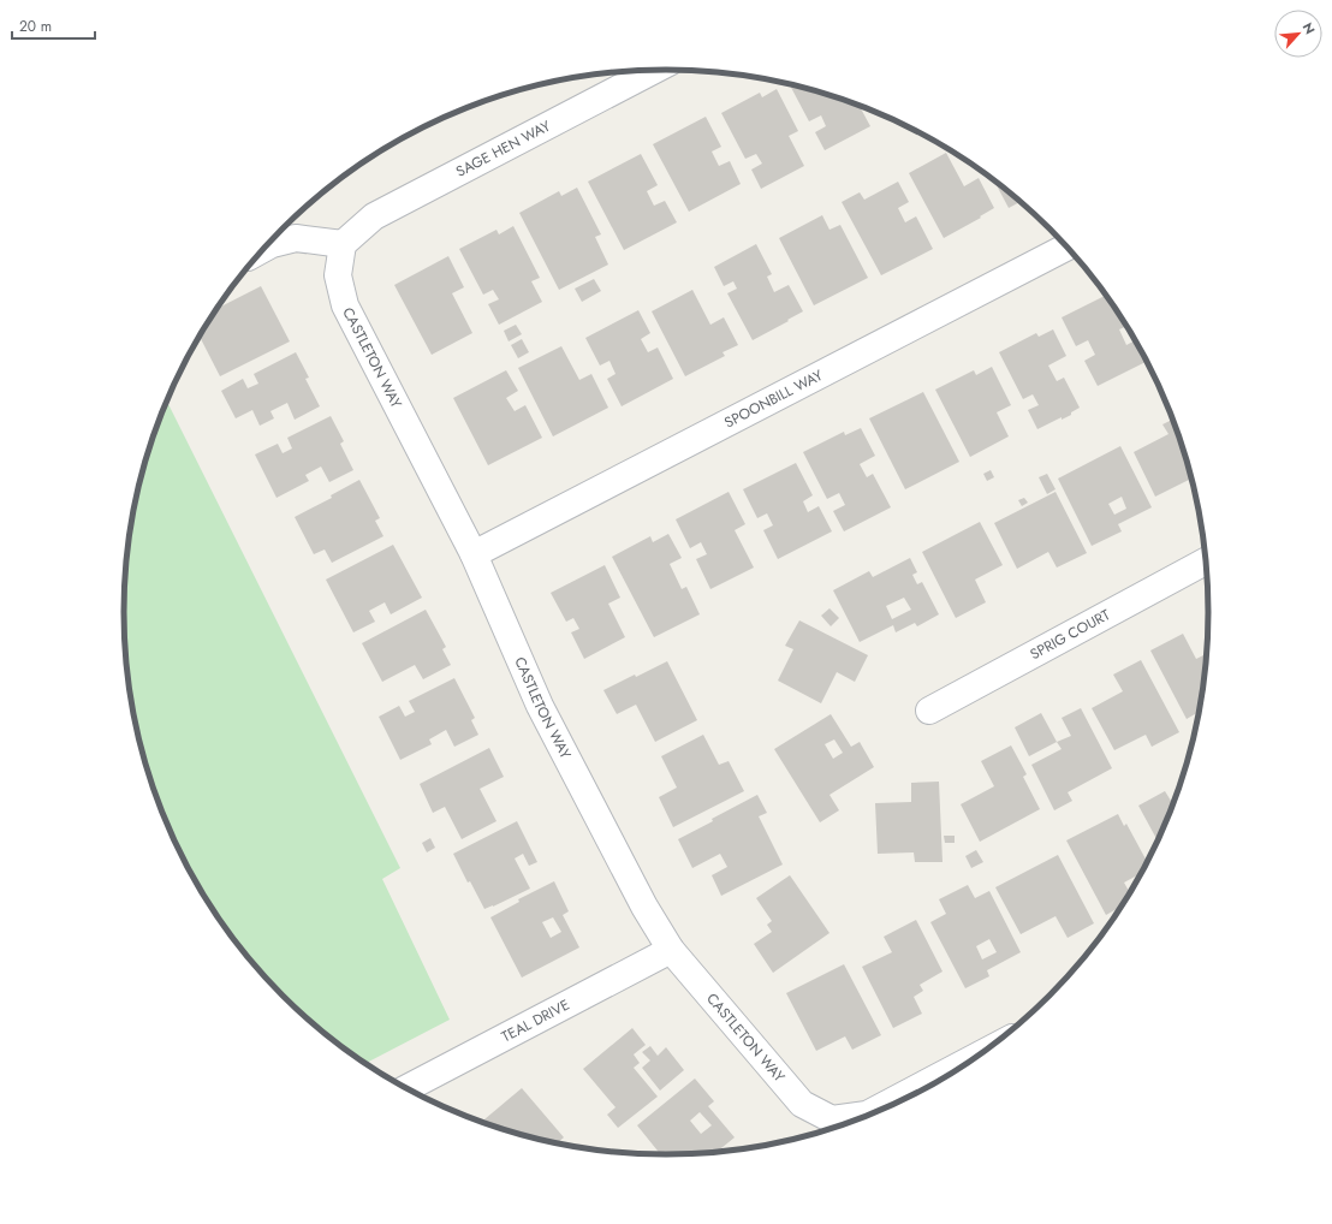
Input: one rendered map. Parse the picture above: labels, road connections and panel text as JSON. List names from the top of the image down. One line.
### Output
{"streets":{"street":["SAGE HEN WAY","CASTLETON WAY","SPOONBILL WAY","SPRIG COURT","TEAL DRIVE"]},"crossings":[["SAGE HEN WAY","CASTLETON WAY"],["CASTLETON WAY","SPOONBILL WAY"],["CASTLETON WAY","TEAL DRIVE"]],"scale_bar":"20 m","north":"top right"}
